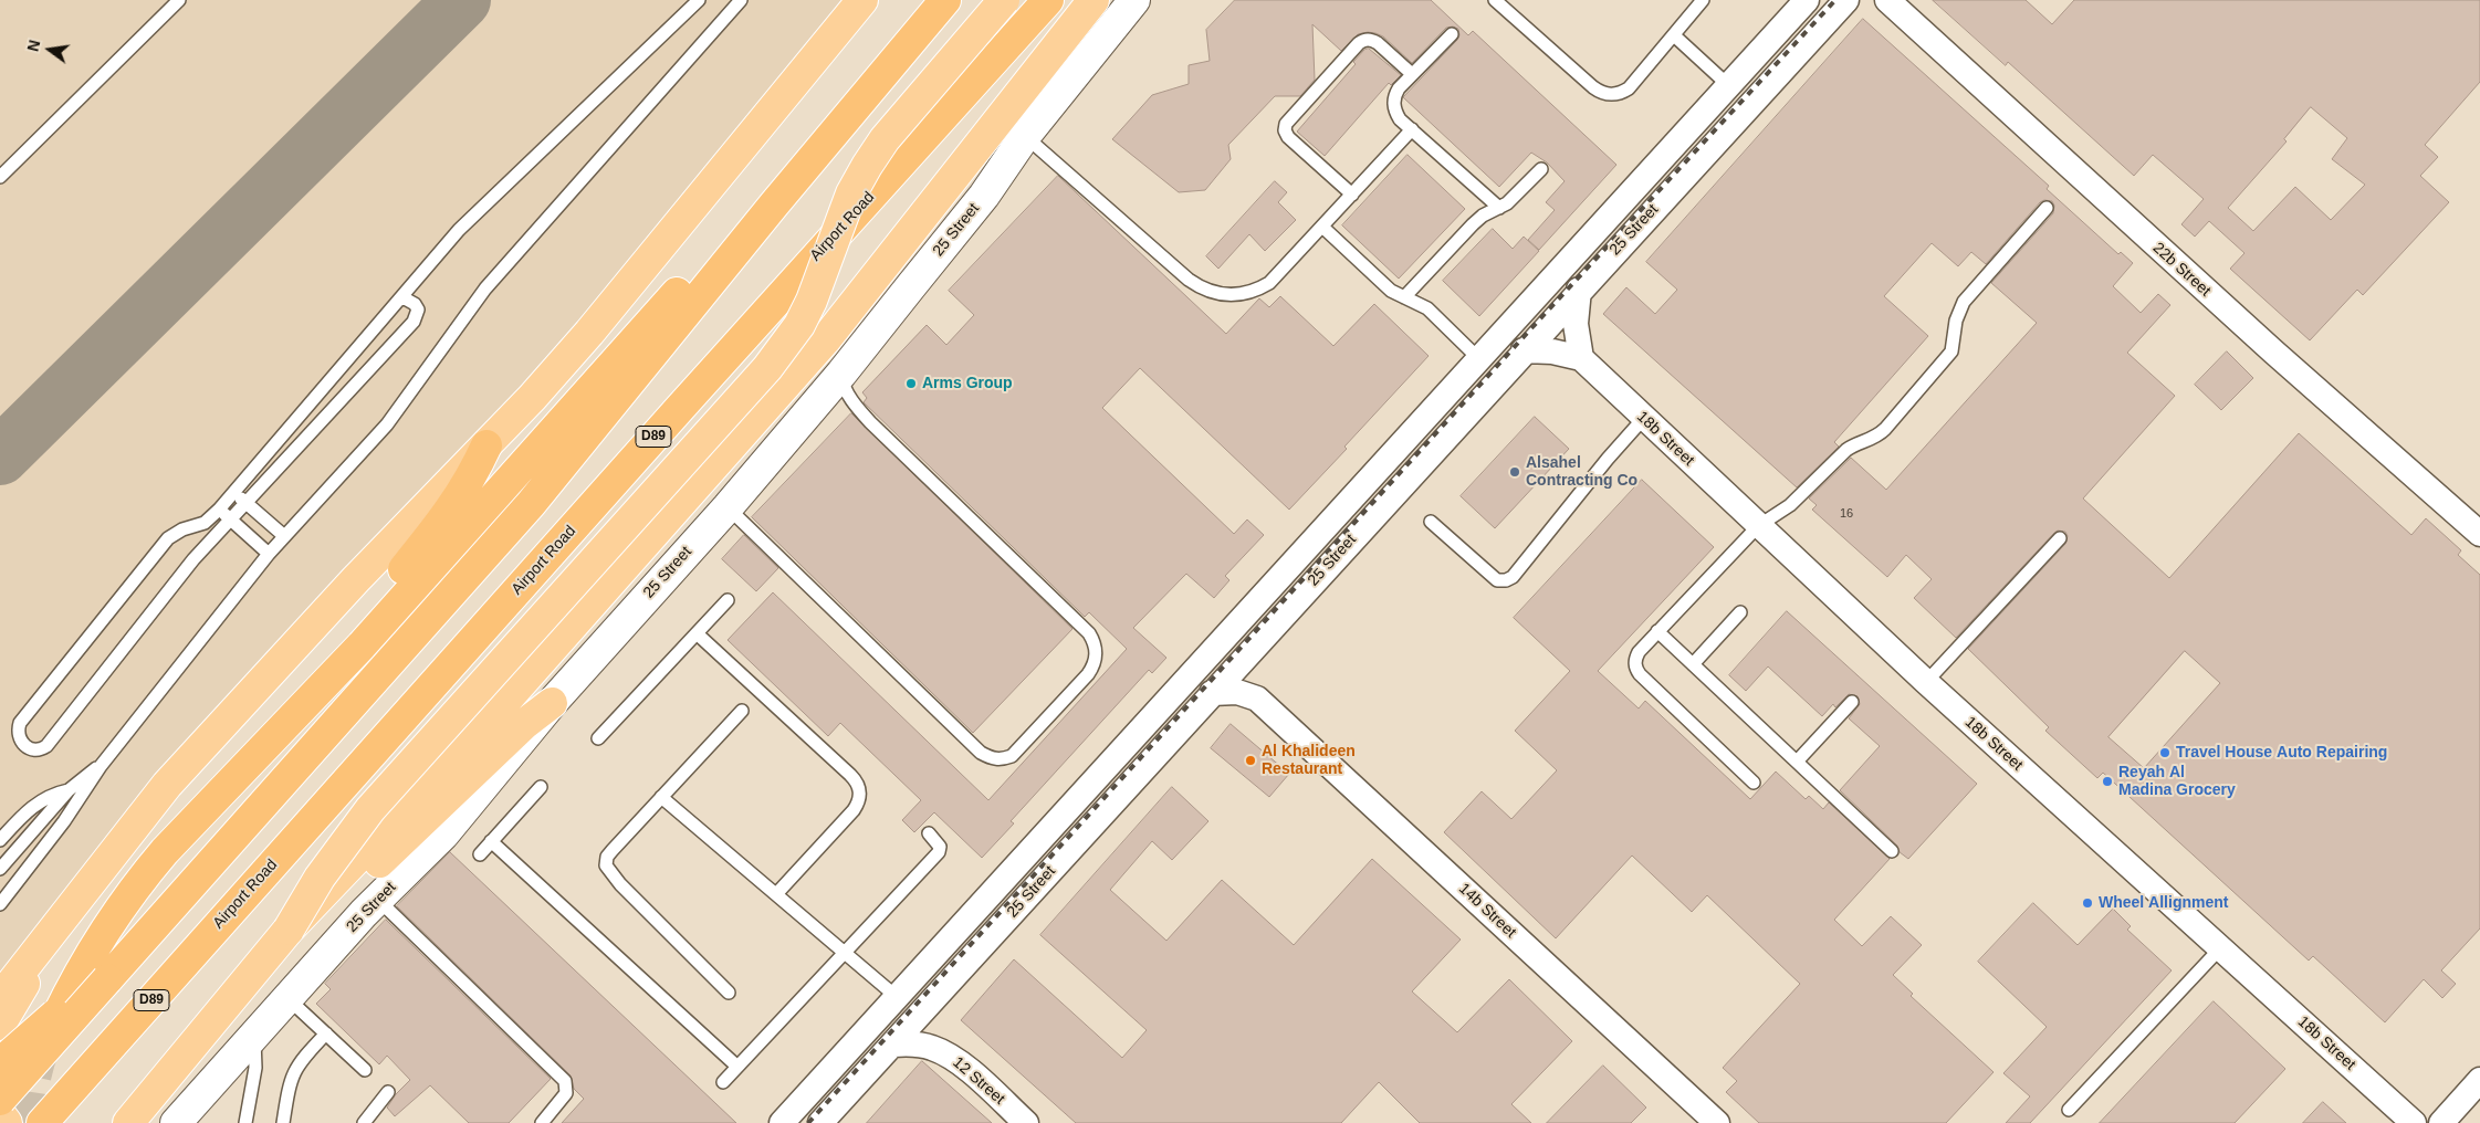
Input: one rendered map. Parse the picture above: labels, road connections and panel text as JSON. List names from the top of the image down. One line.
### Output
{"streets":{"highway":["Airport Road","D89"],"street":["25 Street","22b Street","18b Street","14b Street","12 Street"]},"crossings":[["25 Street","14b Street"],["25 Street","12 Street"]],"places":["Arms Group","Alsahel Contracting Co","Travel House Auto Repairing","Al Khalideen Restaurant","Reyah Al Madina Grocery","Wheel Allignment"],"house_numbers":["16"],"north":"left"}
